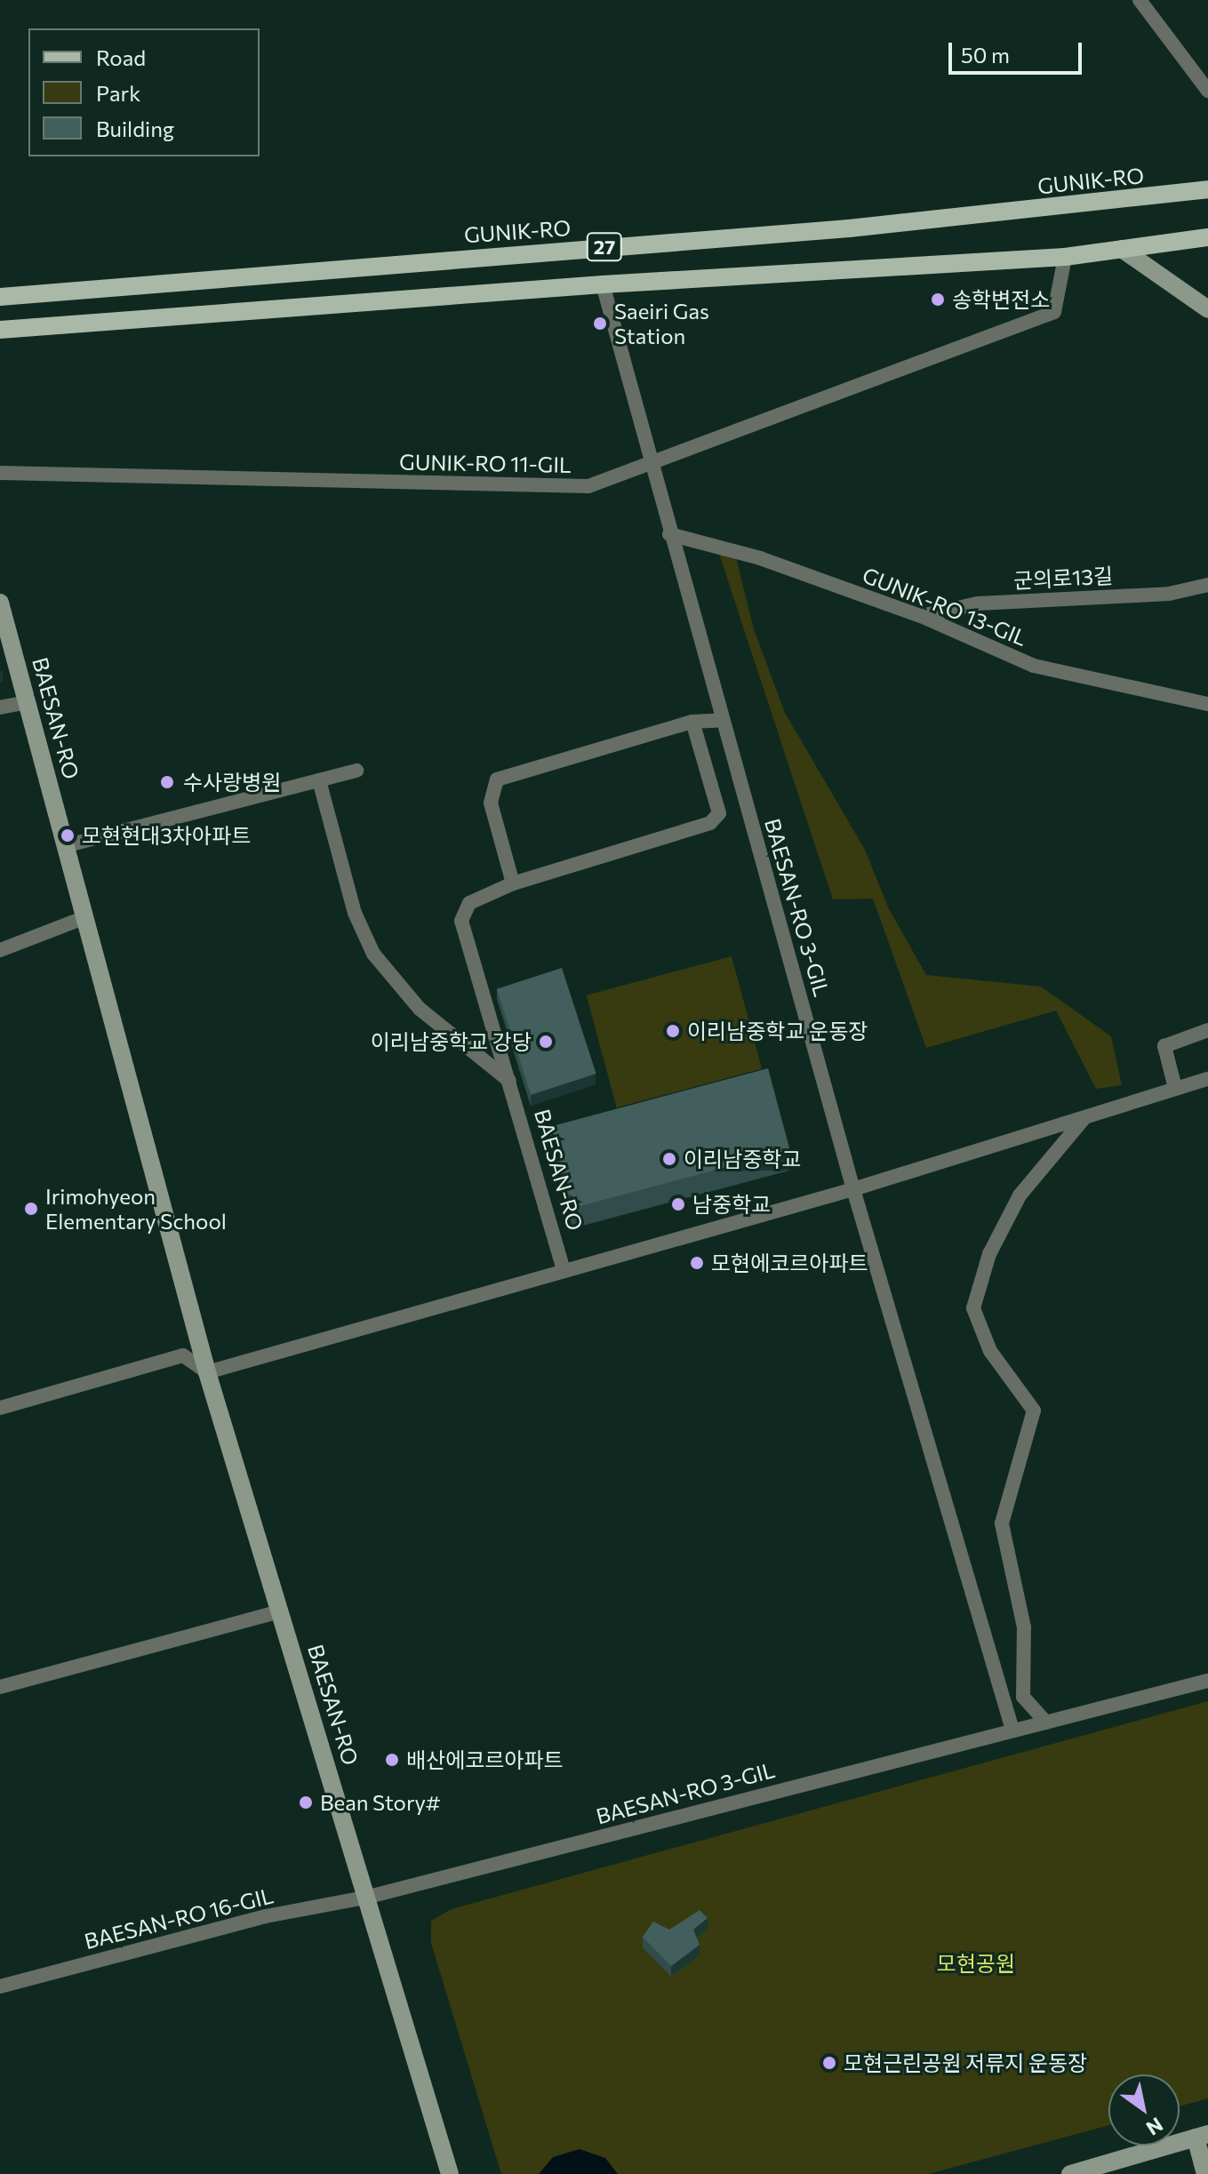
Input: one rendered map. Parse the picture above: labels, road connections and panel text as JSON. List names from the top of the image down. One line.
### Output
{"streets":{"main road":["GUNIK-RO","27"],"street":["GUNIK-RO 11-GIL","군의로13길","GUNIK-RO 13-GIL","BAESAN-RO","BAESAN-RO 3-GIL","BAESAN-RO 16-GIL"]},"crossings":[["27","GUNIK-RO 11-GIL"],["GUNIK-RO 11-GIL","BAESAN-RO 3-GIL"],["군의로13길","GUNIK-RO 13-GIL"],["GUNIK-RO 13-GIL","BAESAN-RO 3-GIL"],["BAESAN-RO","BAESAN-RO 3-GIL"],["BAESAN-RO","BAESAN-RO 16-GIL"],["BAESAN-RO 3-GIL","BAESAN-RO 16-GIL"]],"parks":["모현공원"],"places":["송학변전소","Saeiri Gas Station","수사랑병원","모현현대3차아파트","이리남중학교 운동장","이리남중학교 강당","이리남중학교","남중학교","Irimohyeon Elementary School","모현에코르아파트","배산에코르아파트","Bean Story#","모현근린공원 저류지 운동장"],"legend":["Road","Park","Building"],"scale_bar":"50 m","north":"bottom right"}
